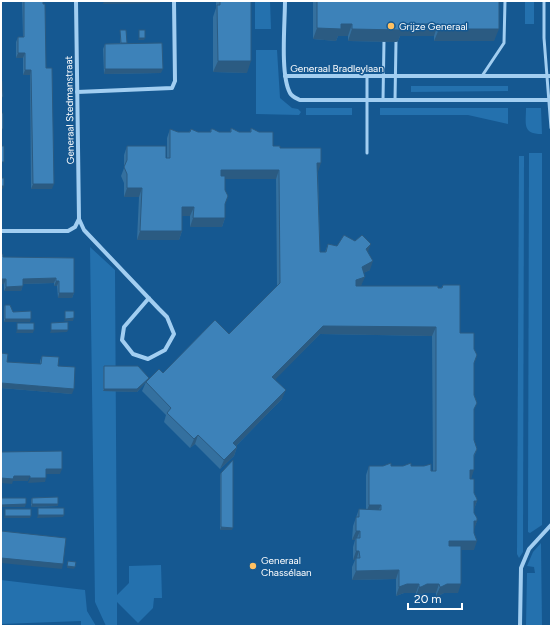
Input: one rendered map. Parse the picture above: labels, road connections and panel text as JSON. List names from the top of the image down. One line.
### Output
{"streets":{"street":["Generaal Bradleylaan","Generaal Stedmanstraat"]},"places":["Grijze Generaal","Generaal Chassélaan"],"scale_bar":"20 m"}
